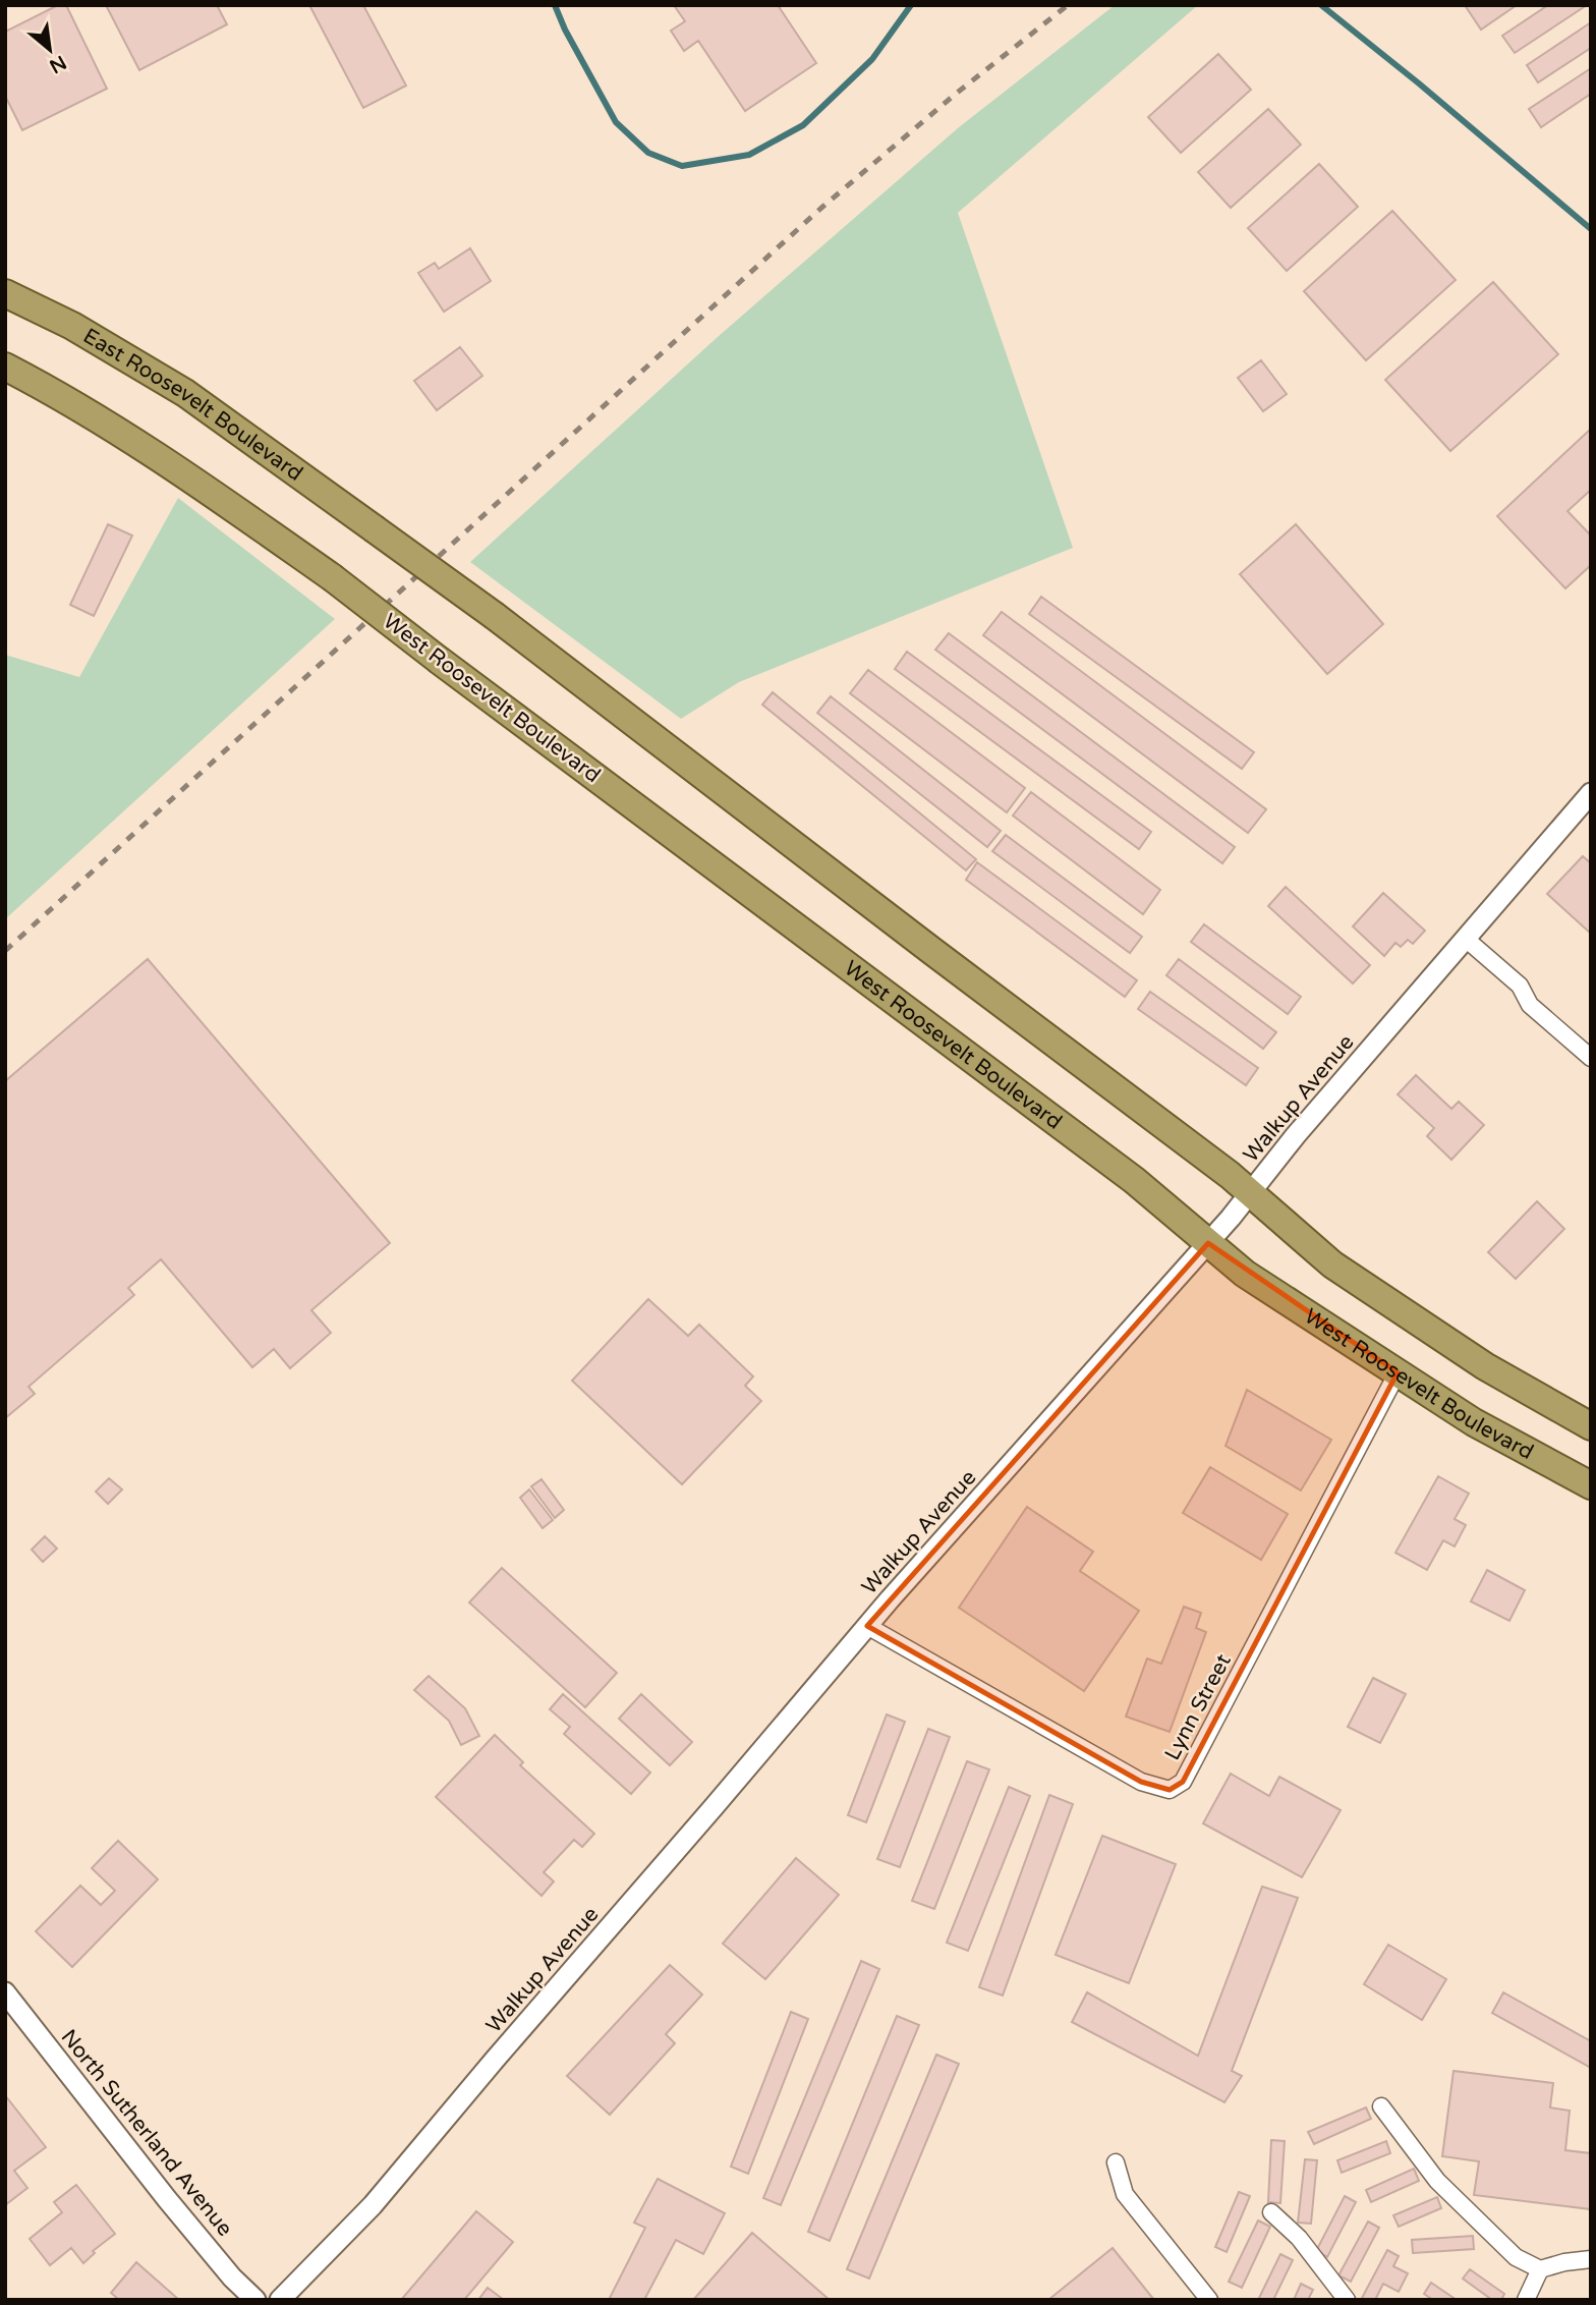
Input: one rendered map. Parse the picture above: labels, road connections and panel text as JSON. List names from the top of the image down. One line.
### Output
{"streets":{"highway":["East Roosevelt Boulevard","West Roosevelt Boulevard"],"street":["Walkup Avenue","Lynn Street","North Sutherland Avenue"]},"crossings":[["East Roosevelt Boulevard","Walkup Avenue"],["West Roosevelt Boulevard","Walkup Avenue"],["West Roosevelt Boulevard","Lynn Street"],["Walkup Avenue","Lynn Street"]],"north":"bottom right"}
